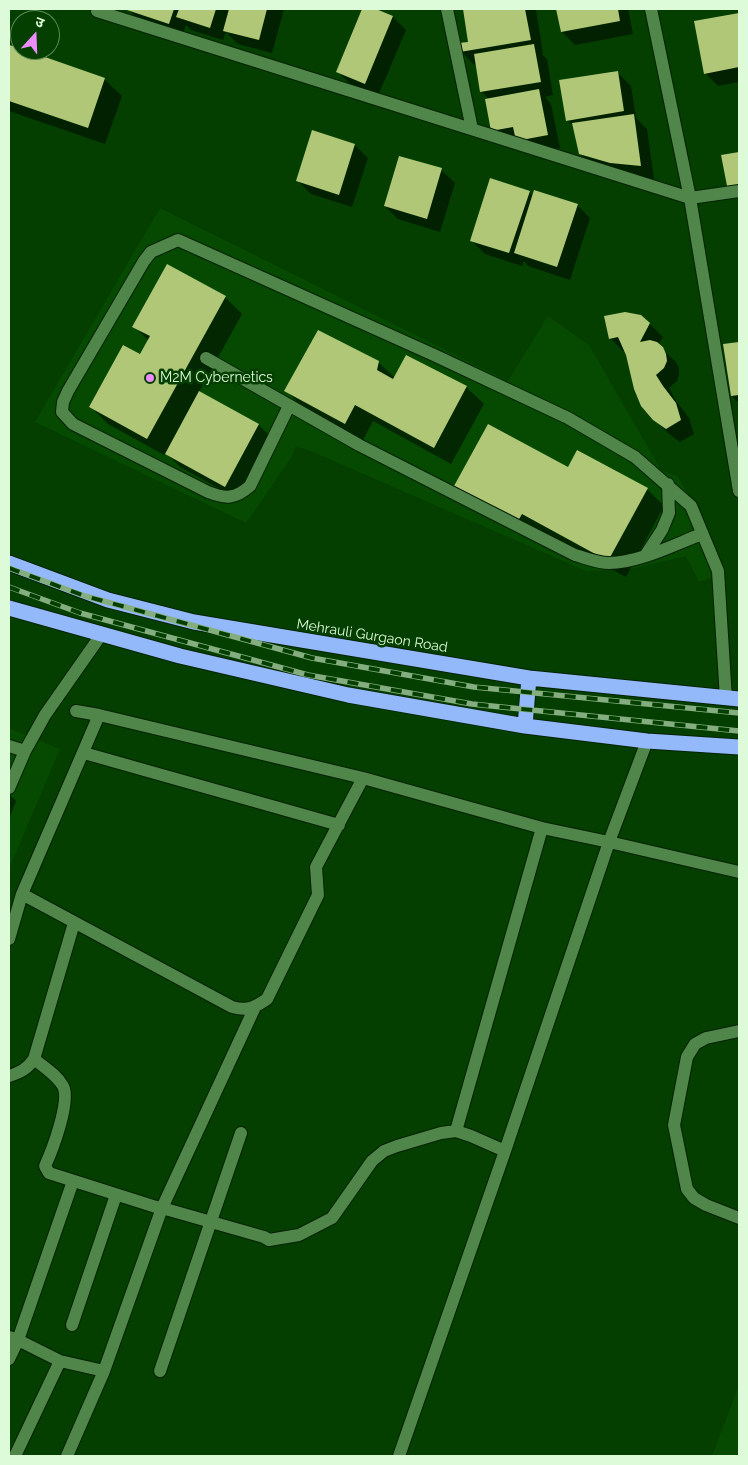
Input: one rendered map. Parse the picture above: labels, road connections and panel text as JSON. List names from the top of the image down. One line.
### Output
{"streets":{"highway":["Mehrauli Gurgaon Road"]},"places":["M2M Cybernetics"],"north":"top"}
